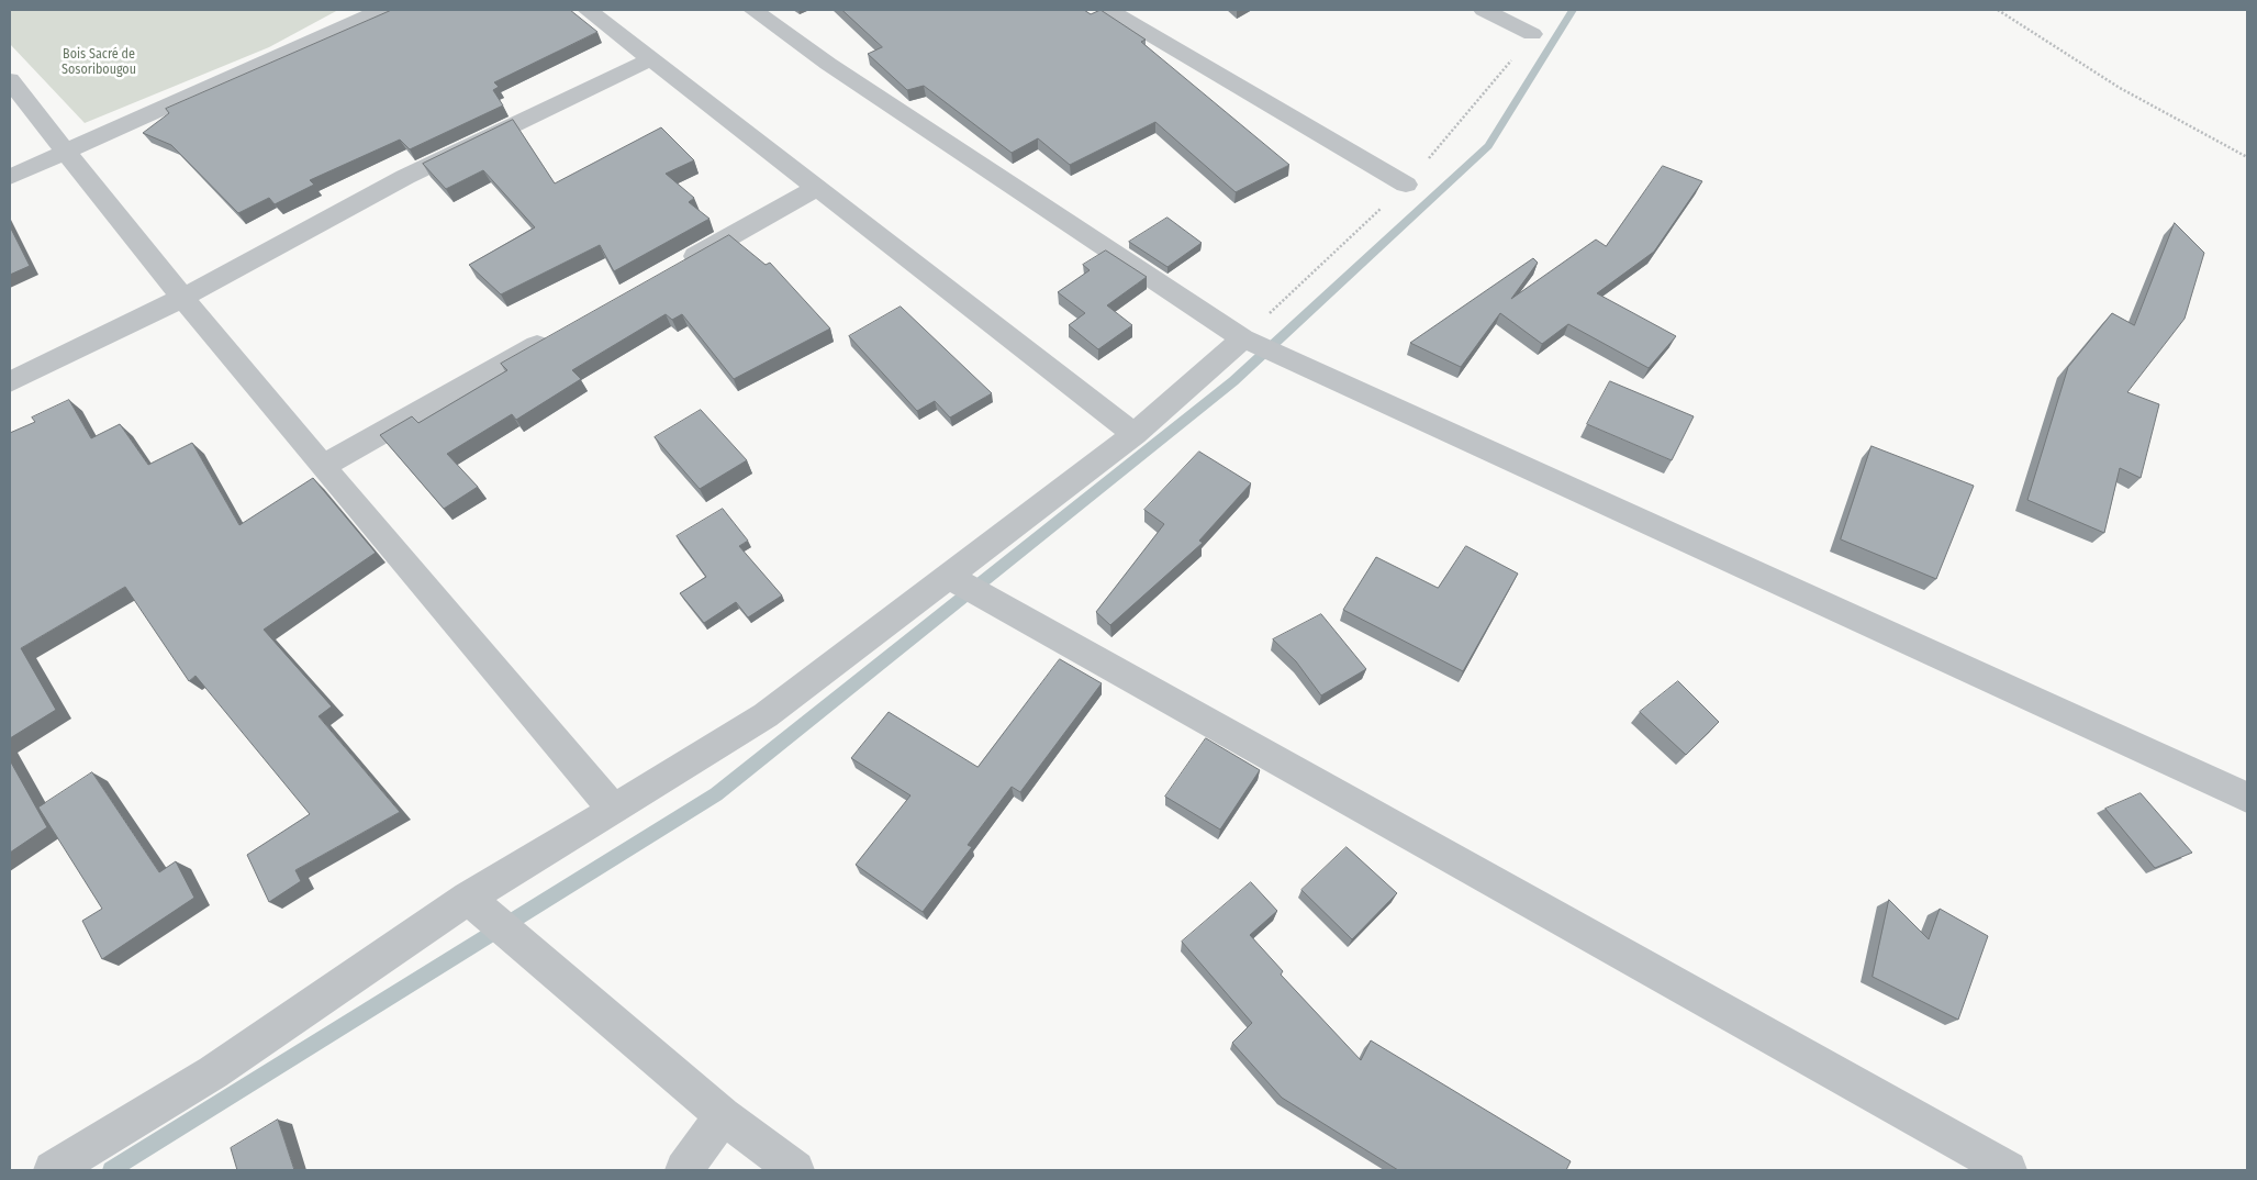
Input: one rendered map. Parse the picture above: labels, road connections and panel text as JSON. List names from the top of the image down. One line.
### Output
{"parks":["Bois Sacré de Sosoribougou"]}
